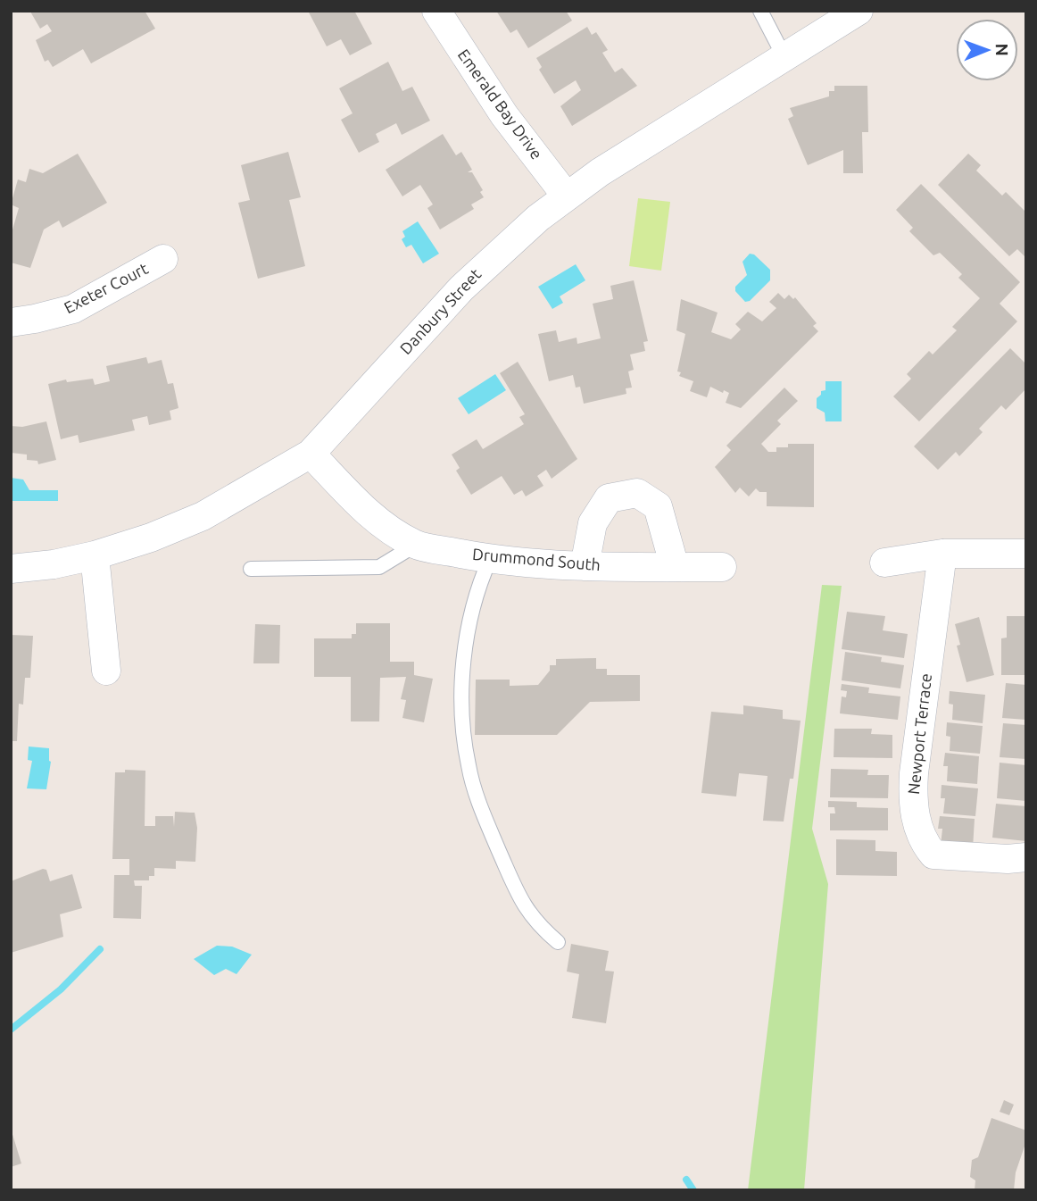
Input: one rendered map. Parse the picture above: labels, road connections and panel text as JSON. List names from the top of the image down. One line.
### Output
{"streets":{"street":["Emerald Bay Drive","Exeter Court","Danbury Street","Drummond South","Newport Terrace"]},"crossings":[["Emerald Bay Drive","Danbury Street"],["Danbury Street","Drummond South"]],"north":"right"}
